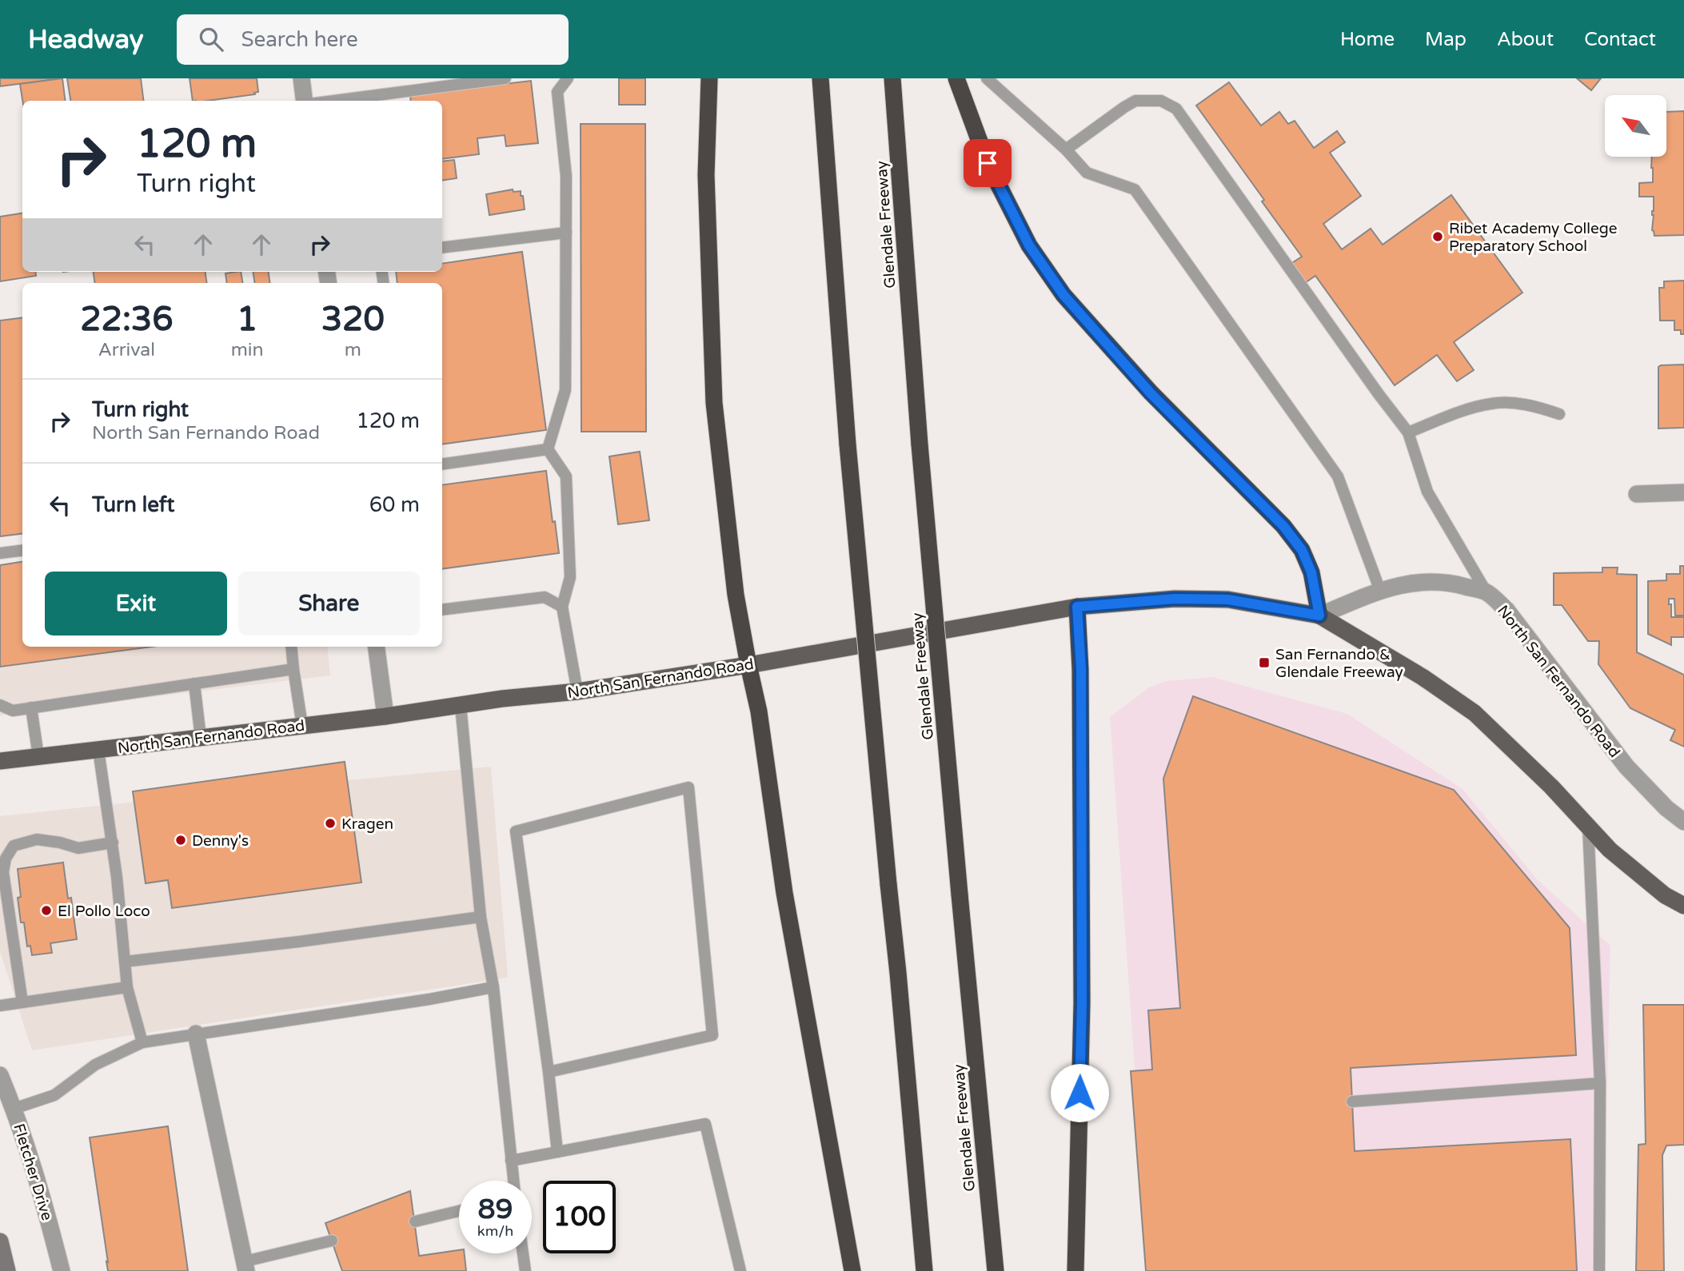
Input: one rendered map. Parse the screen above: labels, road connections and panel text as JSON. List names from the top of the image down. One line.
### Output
{"streets":{"highway":["Glendale Freeway"],"main road":["North San Fernando Road"],"street":["Fletcher Drive"]},"places":{"other":["Ribet Academy College Preparatory School","Kragen","Denny's","El Pollo Loco"],"transit":["San Fernando & Glendale Freeway"]},"north":"top left","page":{"header":"Headway","search":"Search here","nav":["Home","Map","About","Contact"],"turn":["120 m","Turn right"],"eta":["22:36","Arrival","1","min","320","m"],"list":[{"name":"Turn right","note":"North San Fernando Road","value":"120 m"},{"name":"Turn left","value":"60 m"}],"buttons":["Exit","Share"],"speed":"89 km/h","limit":"100"}}
